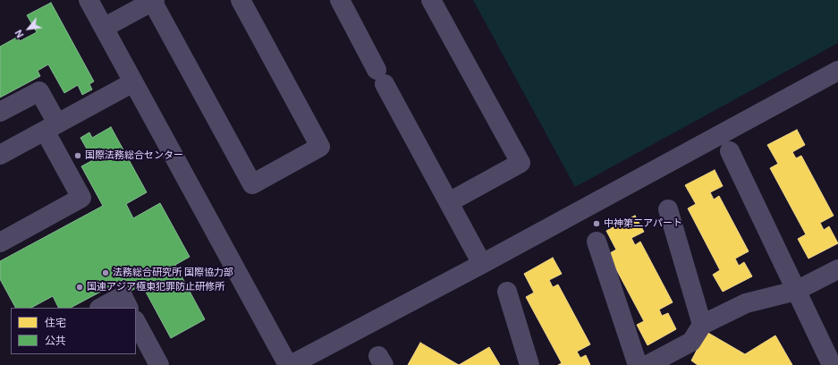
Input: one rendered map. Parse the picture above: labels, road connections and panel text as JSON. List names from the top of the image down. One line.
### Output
{"places":["国際法務総合センター","中神第二アパート","法務総合研究所 国際協力部","国連アジア極東犯罪防止研修所"],"legend":["住宅","公共"],"north":"bottom left"}
